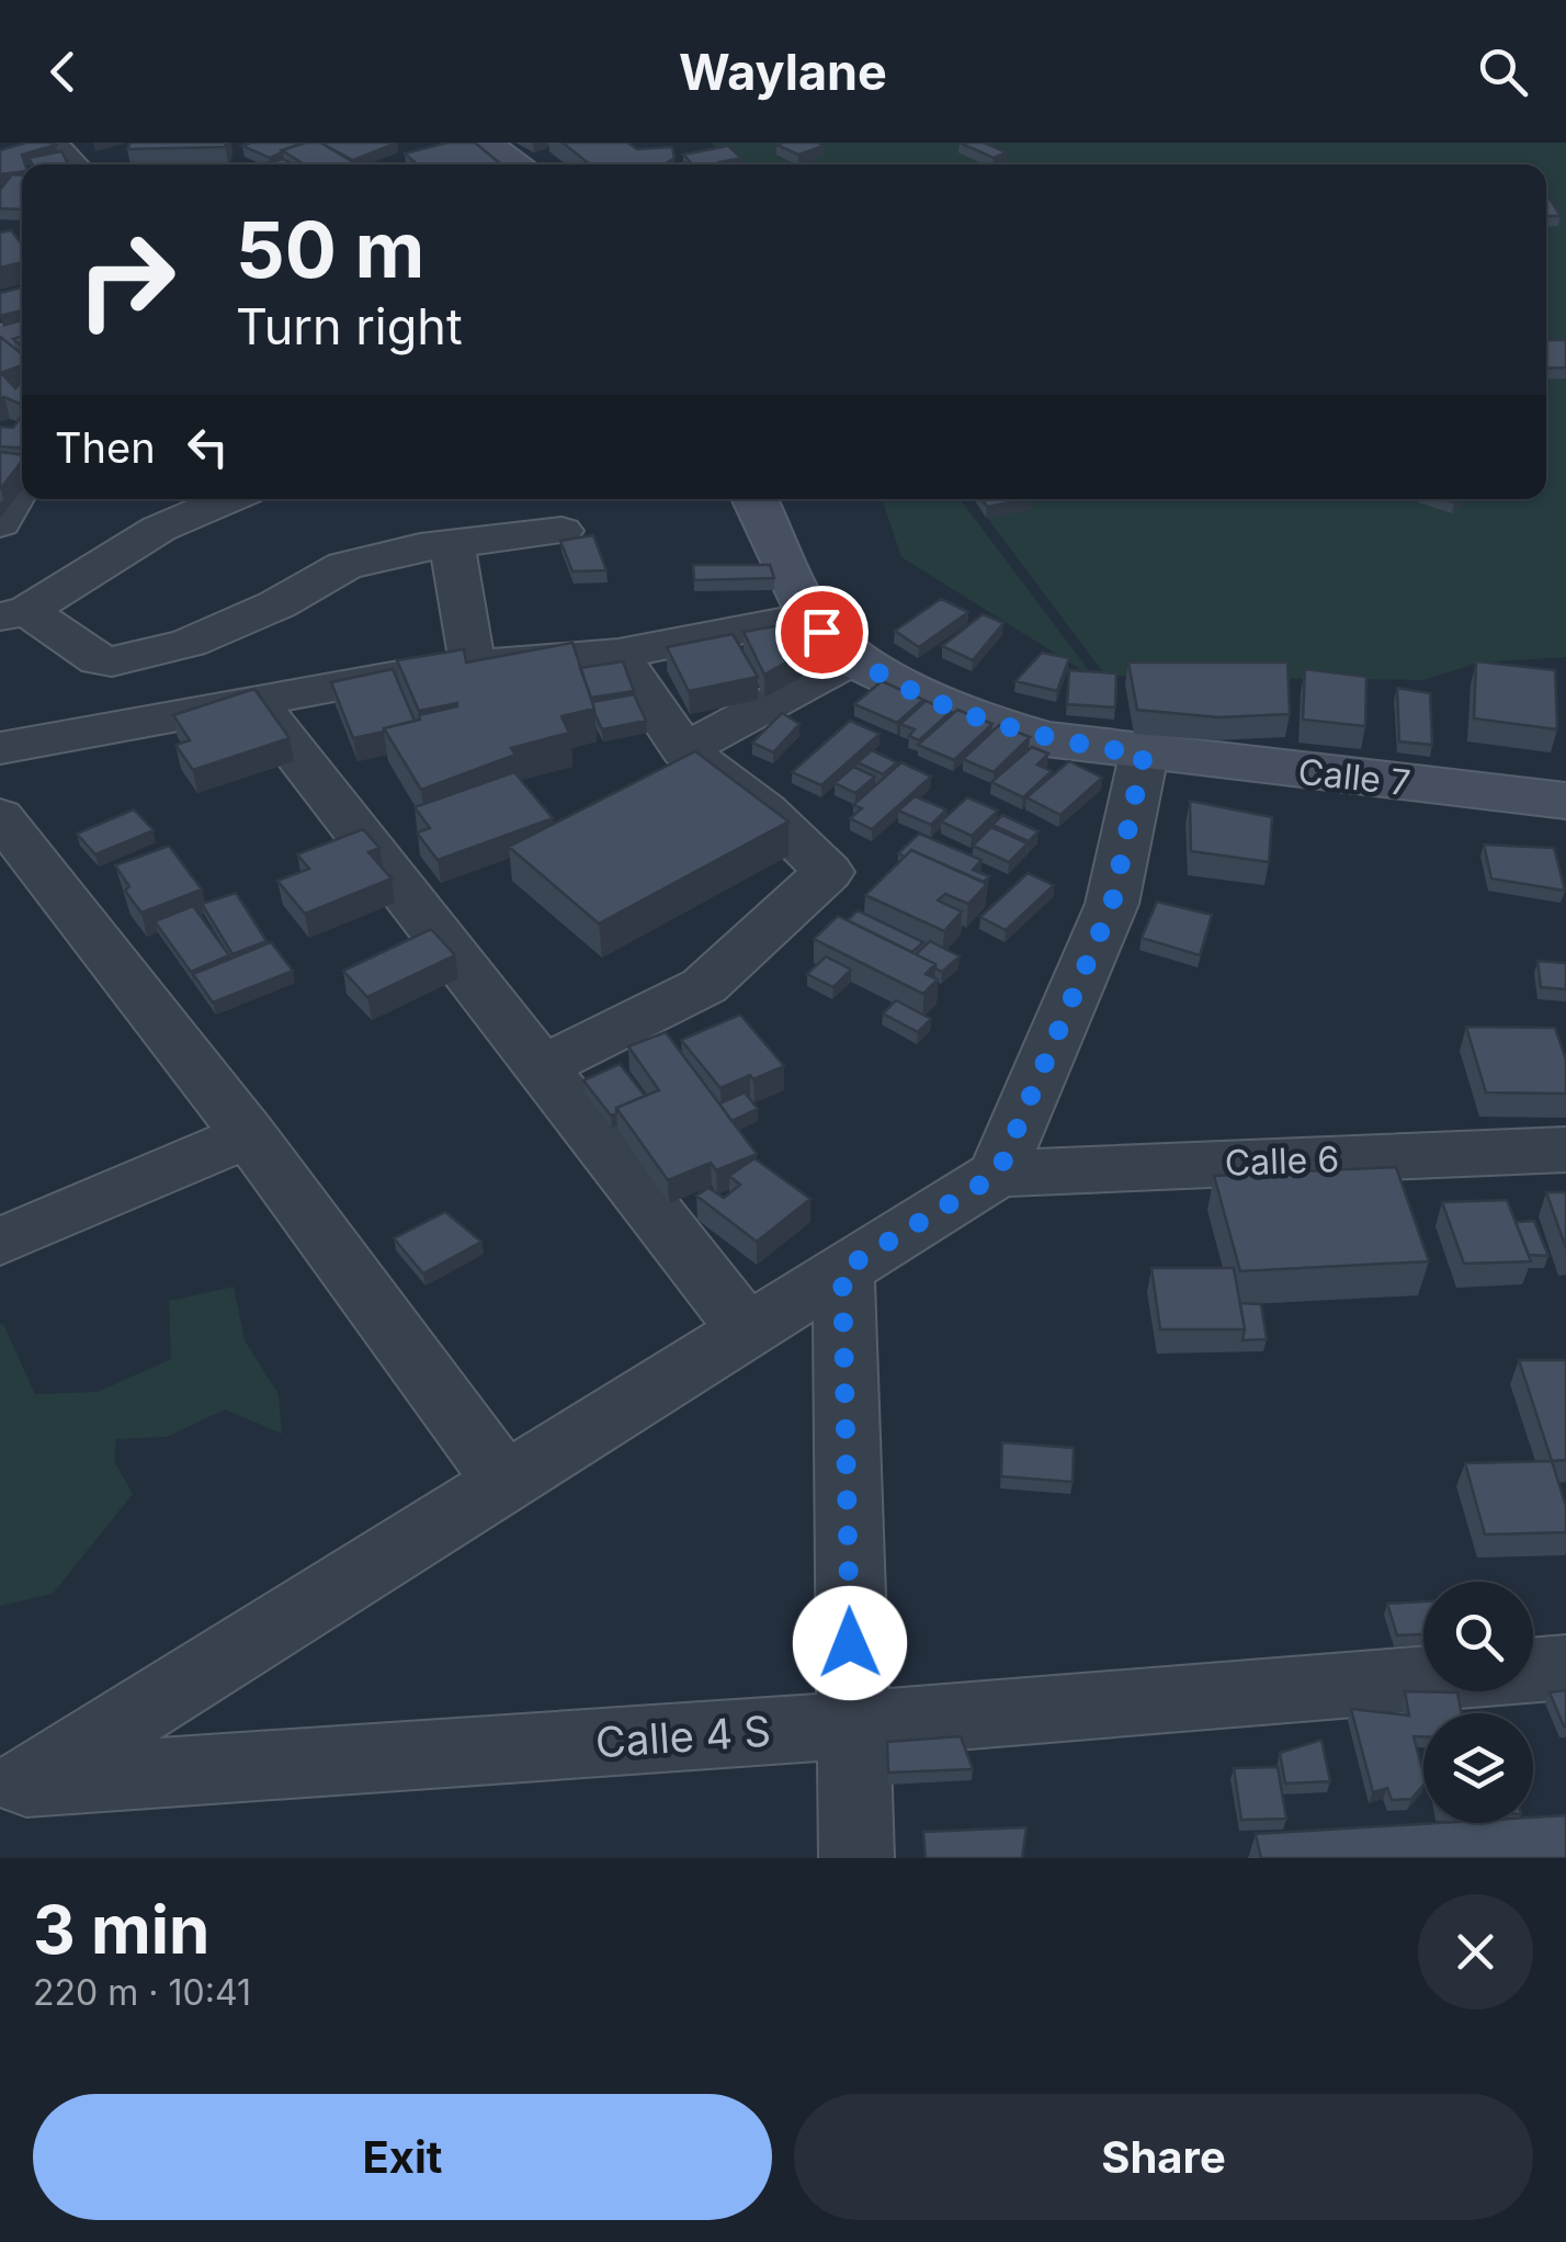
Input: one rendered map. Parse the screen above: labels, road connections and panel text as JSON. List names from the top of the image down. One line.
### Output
{"streets":{"main road":["Calle 7"],"street":["Calle 6","Calle 4 S"]},"page":{"header":"Waylane","turn":["50 m","Turn right"],"then":"Then","heading":["3 min","220 m · 10:41"],"buttons":["Exit","Share"]}}
